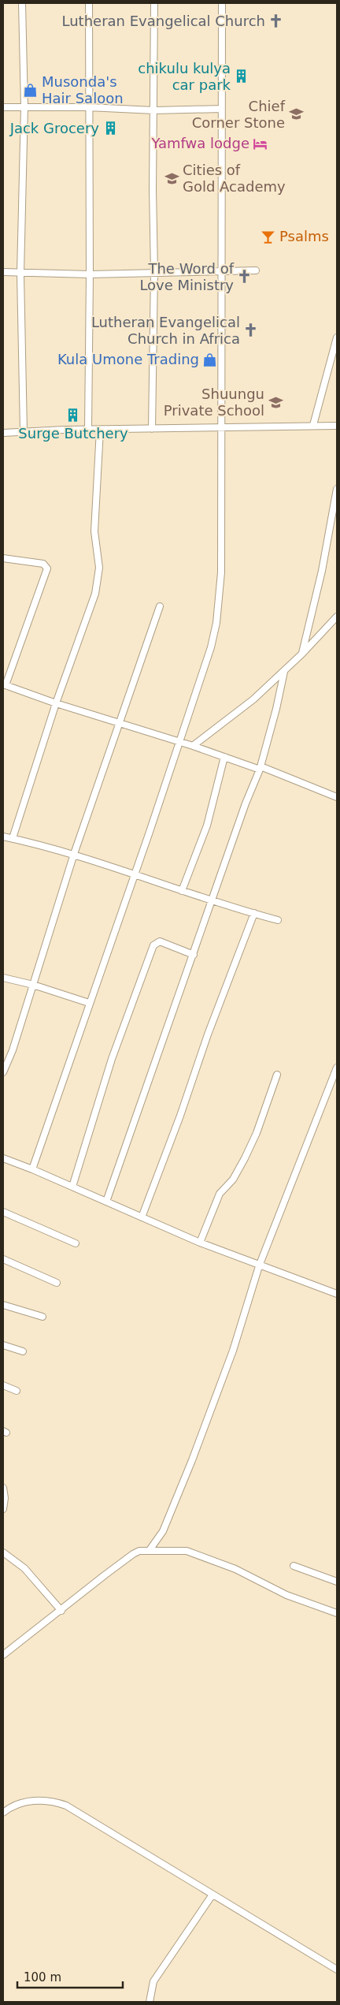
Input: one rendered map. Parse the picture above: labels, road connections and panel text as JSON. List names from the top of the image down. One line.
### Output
{"places":{"church":["Lutheran Evangelical Church","The Word of Love Ministry","Lutheran Evangelical Church in Africa"],"building":["chikulu kulya car park","Jack Grocery","Surge Butchery"],"shop":["Musonda's Hair Saloon","Kula Umone Trading"],"school or university":["Chief Corner Stone","Cities of Gold Academy","Shuungu Private School"],"hotel":["Yamfwa lodge"],"bar":["Psalms"]},"scale_bar":"100 m"}
